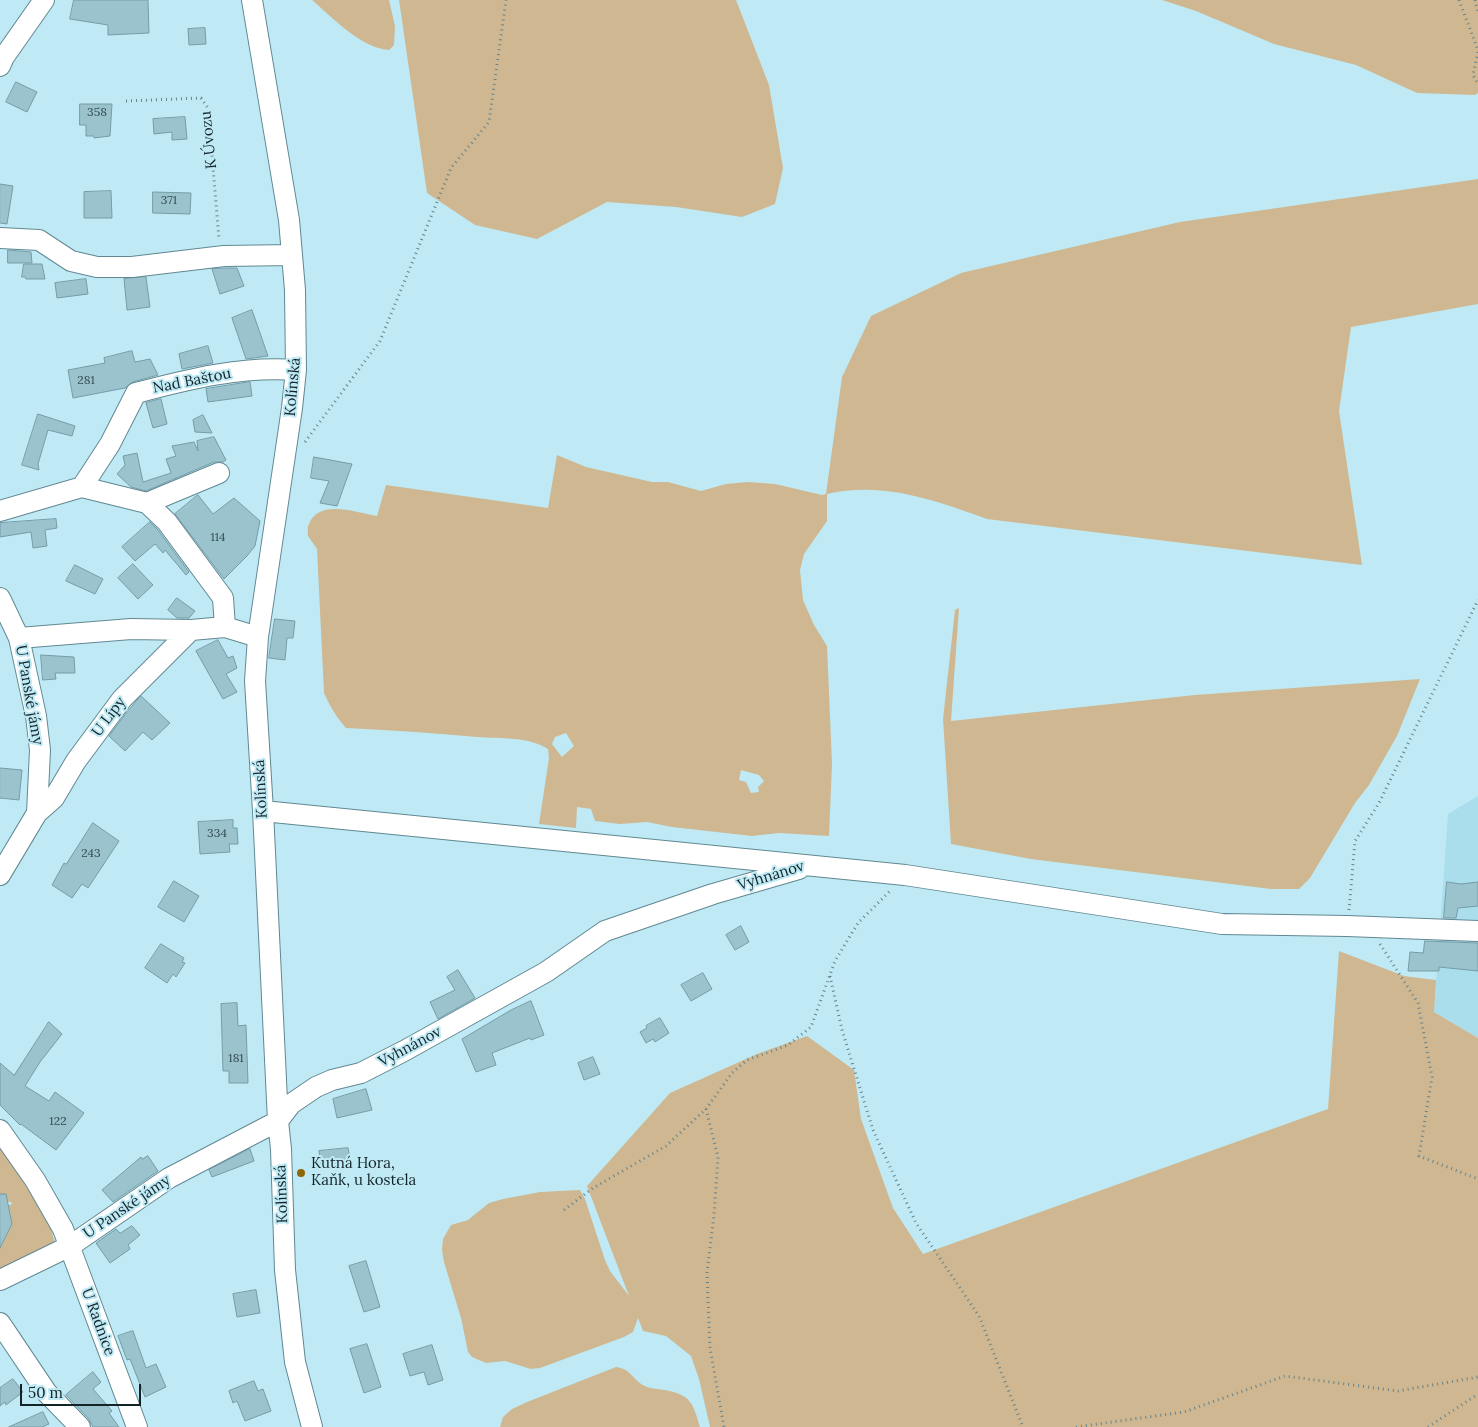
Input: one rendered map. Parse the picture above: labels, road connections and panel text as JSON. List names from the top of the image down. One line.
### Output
{"streets":{"street":["Nad Baštou","Kolínská","U Panské jámy","U Lípy","Vyhnánov","U Radnice"],"path":["K Úvozu"]},"crossings":[["Nad Baštou","Kolínská"],["Kolínská","U Panské jámy"],["Kolínská","Vyhnánov"],["U Panské jámy","U Lípy"],["U Panské jámy","Vyhnánov"],["U Panské jámy","U Radnice"]],"places":["Kutná Hora, Kaňk, u kostela"],"house_numbers":["358","371","281","114","334","243","181","122"],"scale_bar":"50 m"}
